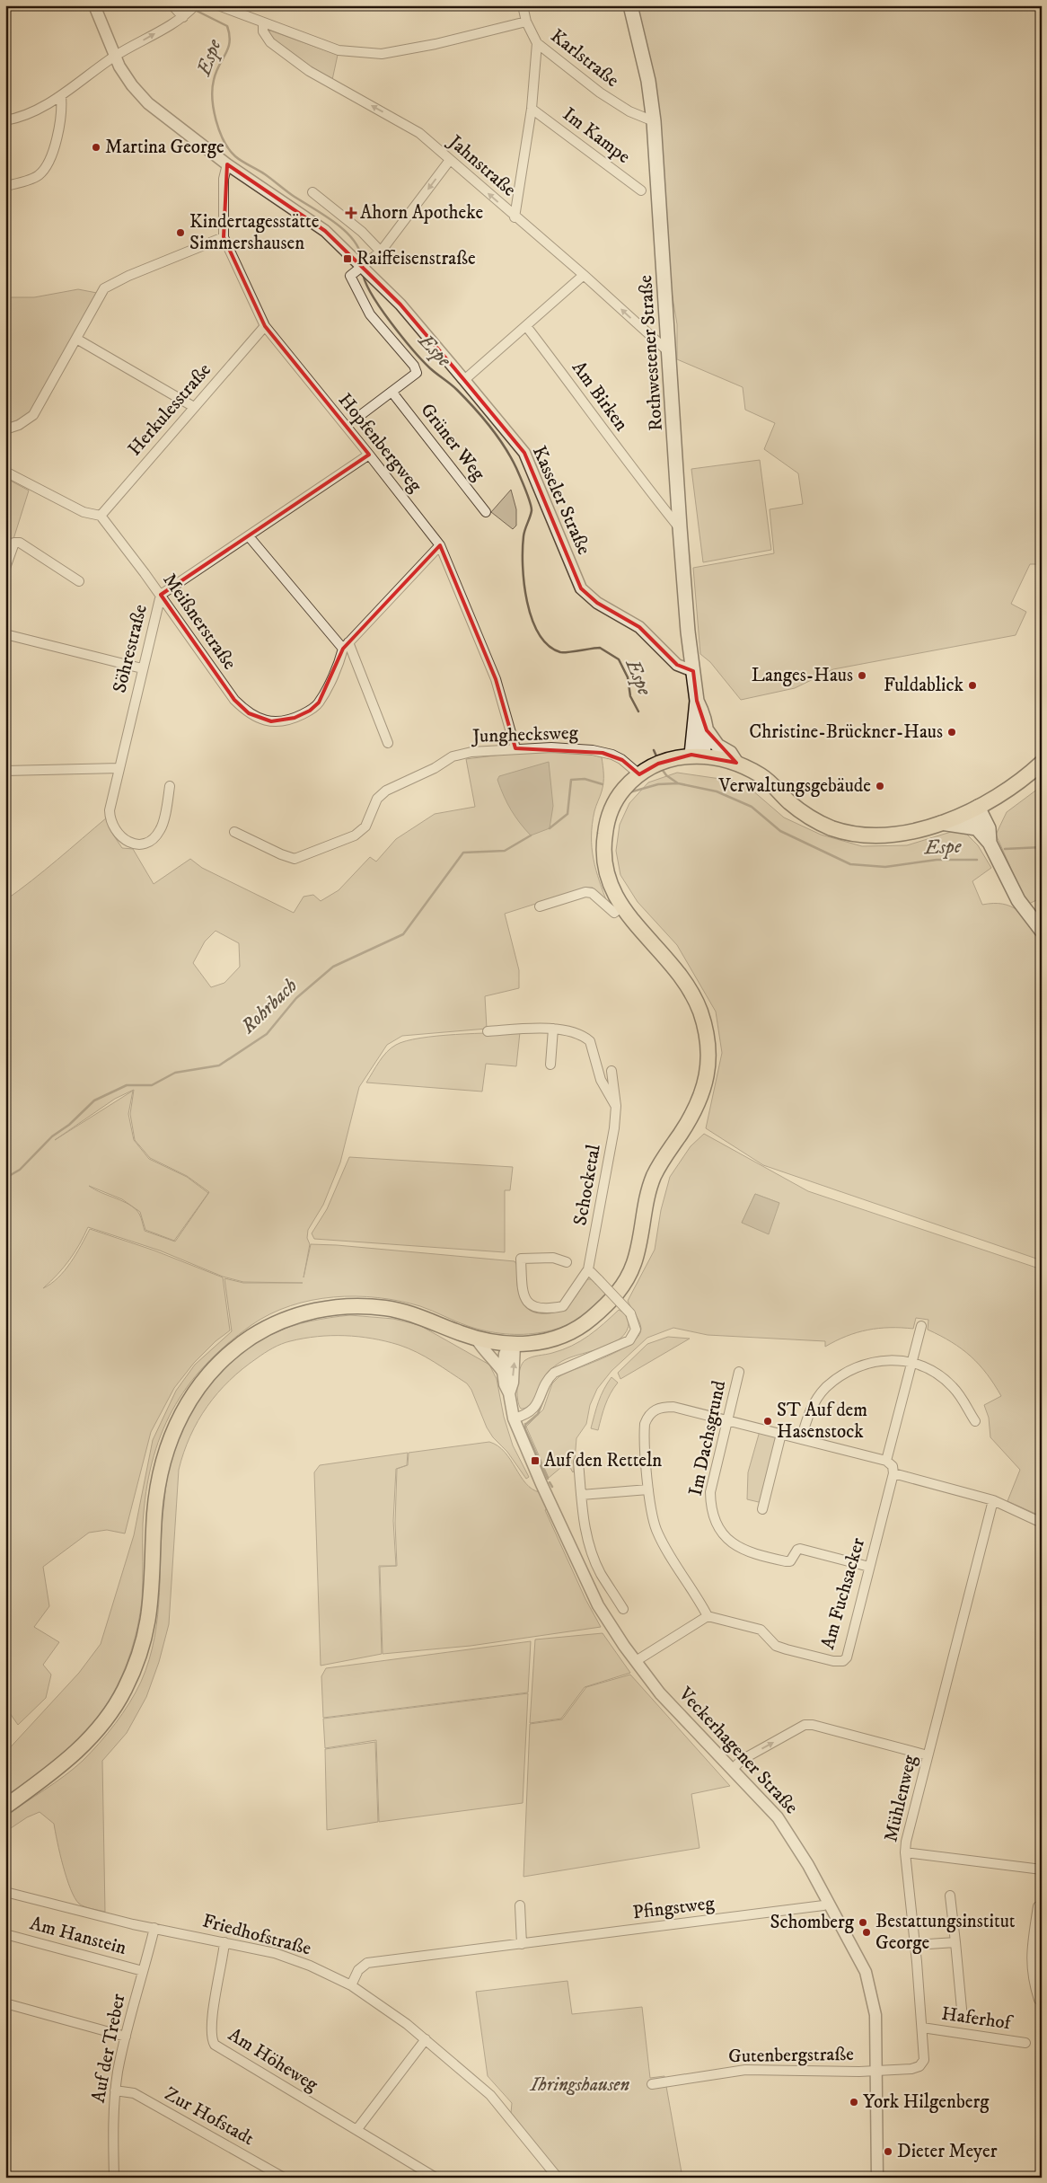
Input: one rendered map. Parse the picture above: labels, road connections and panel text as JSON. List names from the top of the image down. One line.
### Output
{"streets":{"main road":["Rothwestener Straße"],"street":["Karlstraße","Im Kampe","Jahnstraße","Am Birken","Herkulesstraße","Grüner Weg","Hopfenbergweg","Kasseler Straße","Meißnerstraße","Söhrestraße","Junghecksweg","Schocketal","Im Dachsgrund","Am Fuchsacker","Veckerhagener Straße","Mühlenweg","Pfingstweg","Friedhofstraße","Am Hanstein","Haferhof","Auf der Treber","Gutenbergstraße","Am Höheweg","Zur Hofstadt"]},"crossings":[["Karlstraße","Im Kampe"],["Karlstraße","Jahnstraße"],["Karlstraße","Rothwestener Straße"],["Im Kampe","Jahnstraße"],["Jahnstraße","Rothwestener Straße"],["Rothwestener Straße","Am Birken"],["Rothwestener Straße","Kasseler Straße"],["Herkulesstraße","Hopfenbergweg"],["Herkulesstraße","Meißnerstraße"],["Hopfenbergweg","Kasseler Straße"],["Hopfenbergweg","Meißnerstraße"],["Hopfenbergweg","Söhrestraße"],["Hopfenbergweg","Junghecksweg"],["Meißnerstraße","Söhrestraße"],["Im Dachsgrund","Am Fuchsacker"],["Veckerhagener Straße","Mühlenweg"],["Veckerhagener Straße","Pfingstweg"],["Veckerhagener Straße","Gutenbergstraße"],["Mühlenweg","Haferhof"],["Mühlenweg","Gutenbergstraße"],["Pfingstweg","Friedhofstraße"],["Friedhofstraße","Auf der Treber"],["Friedhofstraße","Am Höheweg"],["Am Hanstein","Auf der Treber"],["Auf der Treber","Zur Hofstadt"]],"one_way":["Jahnstraße"],"water":["Espe","Rohrbach"],"parks":["Ihringshausen"],"places":{"other":["Martina George","Kindertagesstätte Simmershausen","Langes-Haus","Fuldablick","Christine-Brückner-Haus","Verwaltungsgebäude","ST Auf dem Hasenstock","Schomberg","Bestattungsinstitut George","York Hilgenberg","Dieter Meyer"],"health":["Ahorn Apotheke"],"transit":["Raiffeisenstraße","Auf den Retteln"]}}
